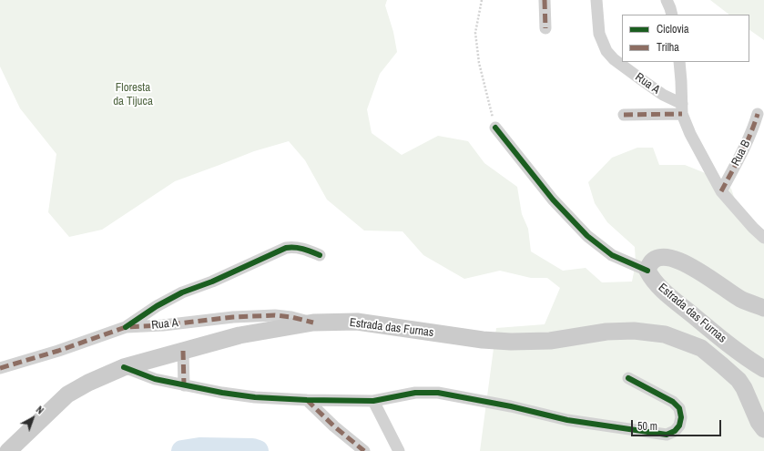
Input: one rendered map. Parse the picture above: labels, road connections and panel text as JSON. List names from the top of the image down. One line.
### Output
{"streets":{"main road":["Estrada das Furnas"],"street":["Rua A","Rua B"]},"crossings":[["Rua A","Estrada das Furnas"]],"parks":["Floresta da Tijuca"],"legend":["Ciclovia","Trilha"],"scale_bar":"50 m","north":"top right"}
